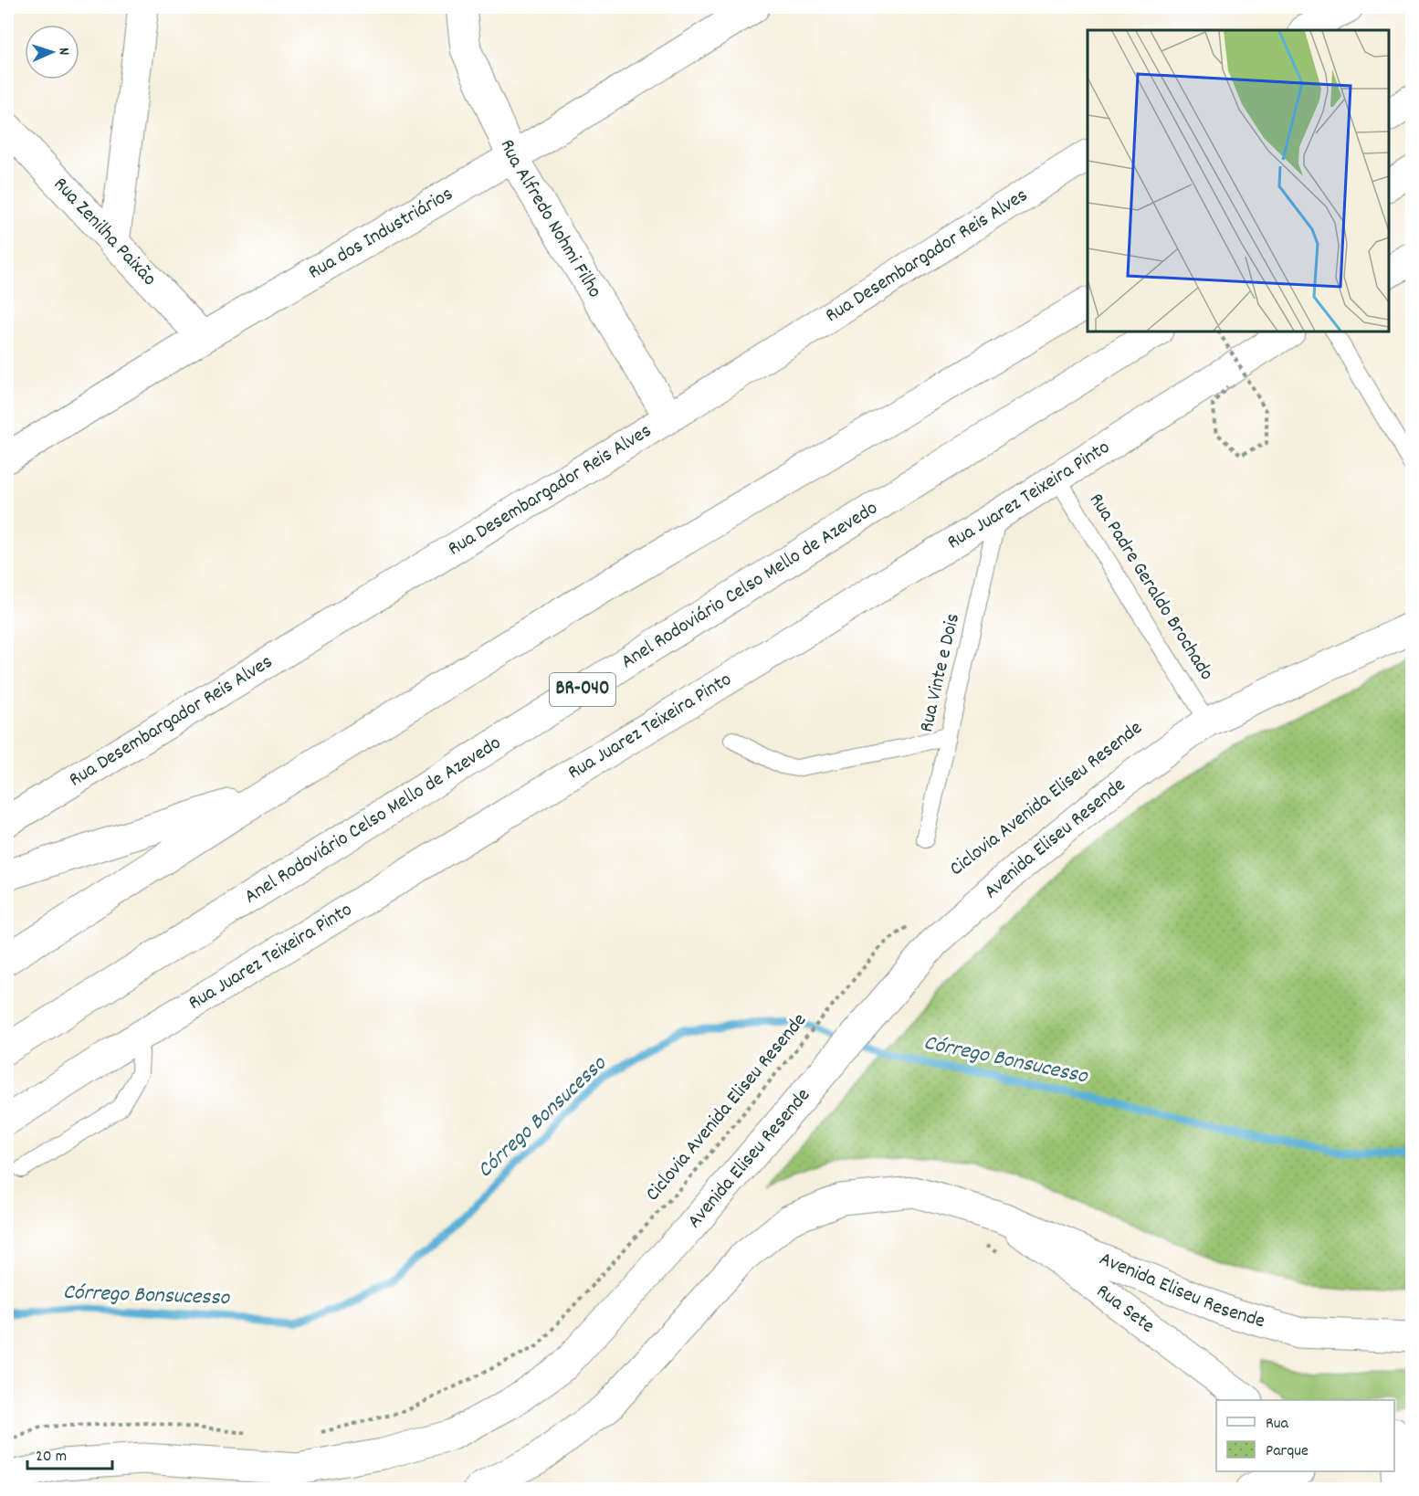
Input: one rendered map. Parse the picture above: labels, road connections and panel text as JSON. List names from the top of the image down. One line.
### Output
{"streets":{"main road":["Rua Alfredo Nohmi Filho","Rua Zenilha Paixão","Rua dos Industriários","Rua Desembargador Reis Alves","Rua Juarez Teixeira Pinto","Anel Rodoviário Celso Mello de Azevedo","BR-040","Avenida Eliseu Resende","Rua Sete"],"lane":["Rua Padre Geraldo Brochado","Rua Vinte e Dois"],"path":["Ciclovia Avenida Eliseu Resende"]},"crossings":[["Rua Alfredo Nohmi Filho","Rua dos Industriários"],["Rua Alfredo Nohmi Filho","Rua Desembargador Reis Alves"],["Rua Zenilha Paixão","Rua dos Industriários"],["Rua Juarez Teixeira Pinto","Rua Padre Geraldo Brochado"],["Rua Juarez Teixeira Pinto","Rua Vinte e Dois"],["Rua Padre Geraldo Brochado","Avenida Eliseu Resende"],["Avenida Eliseu Resende","Rua Sete"]],"water":["Córrego Bonsucesso"],"legend":["Rua","Parque"],"scale_bar":"20 m","north":"right"}
